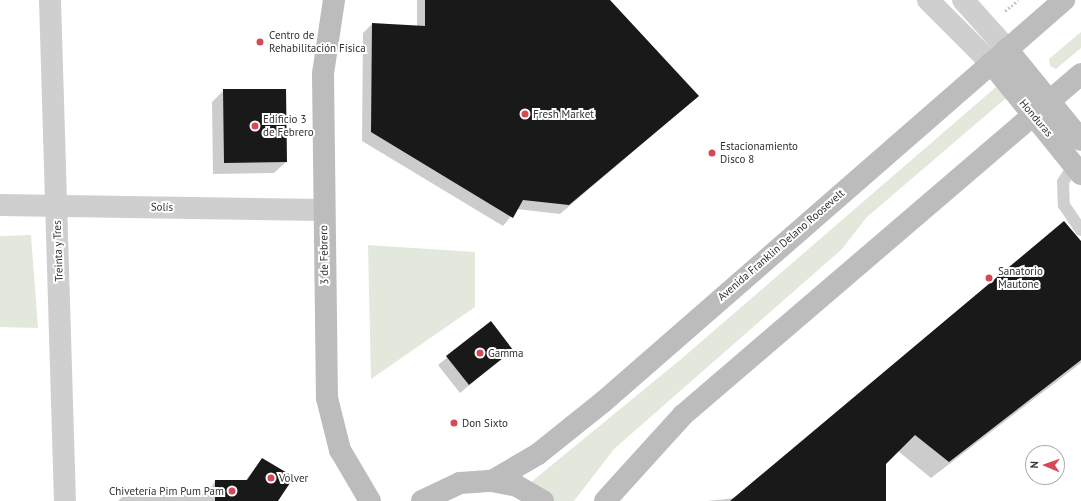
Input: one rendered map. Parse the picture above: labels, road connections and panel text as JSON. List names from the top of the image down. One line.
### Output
{"streets":{"main road":["Honduras","Avenida Franklin Delano Roosevelt","3 de Febrero"],"street":["Solís","Treinta y Tres"]},"crossings":[["Honduras","Avenida Franklin Delano Roosevelt"],["Solís","Treinta y Tres"],["Solís","3 de Febrero"]],"places":["Centro de Rehabilitación Física","Fresh Market","Edificio 3 de Febrero","Estacionamiento Disco 8","Sanatorio Mautone","Gamma","Don Sixto","Volver","Chivetería Pim Pum Pam"],"north":"left"}
